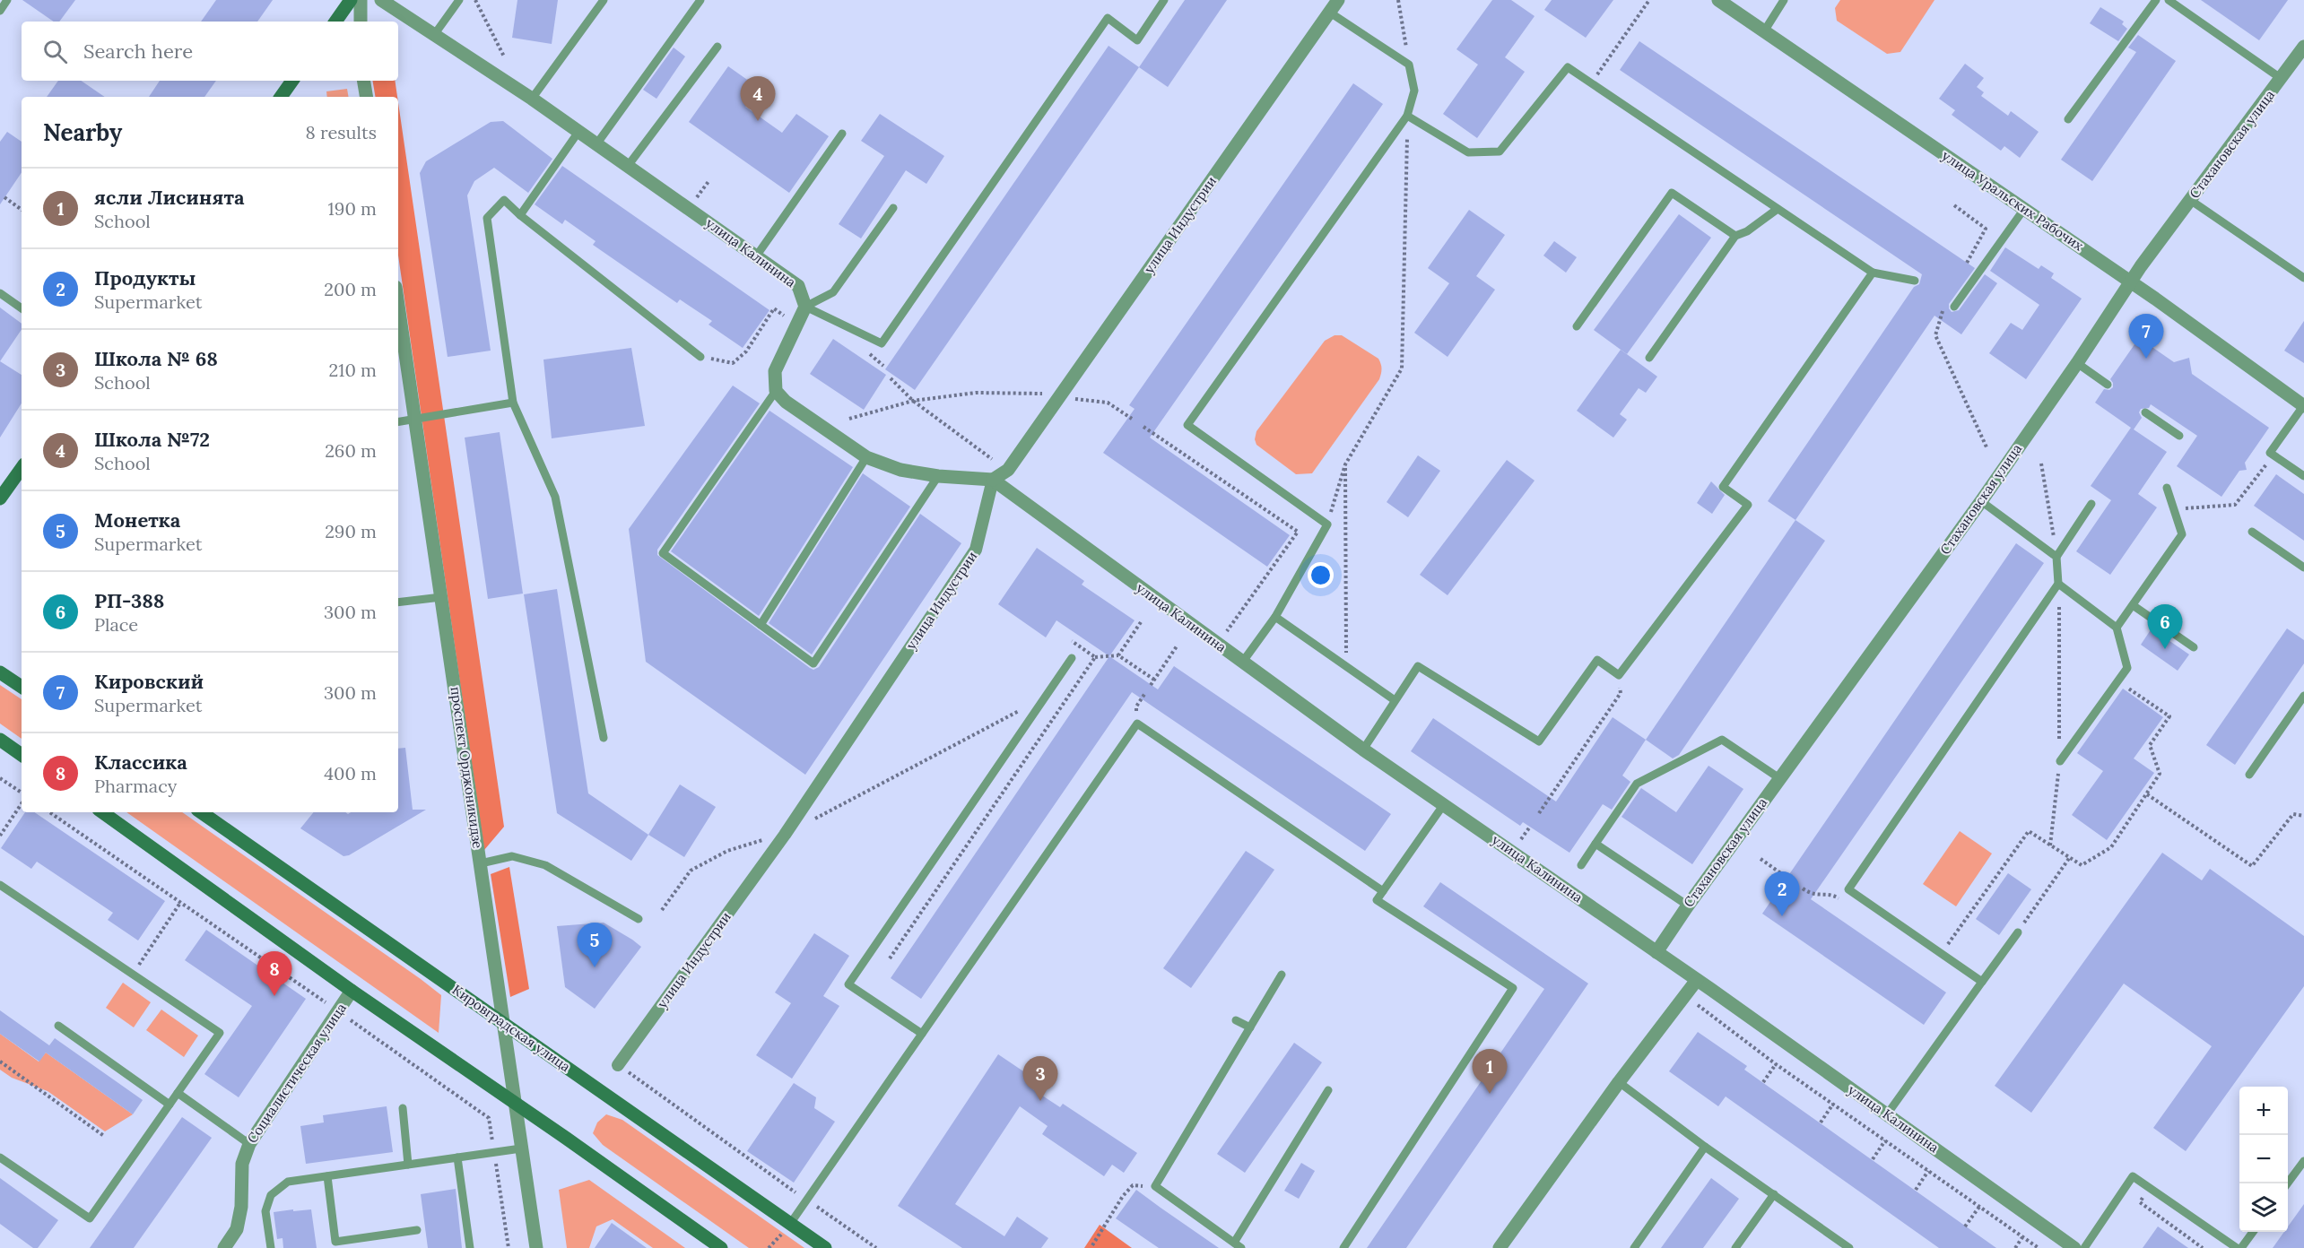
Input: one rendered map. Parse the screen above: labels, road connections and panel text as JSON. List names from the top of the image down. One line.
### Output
{"streets":{"main road":["Кировградская улица"],"street":["Стахановская улица","улица Уральских Рабочих","улица Индустрии","улица Калинина","проспект Орджоникидзе","Социалистическая улица"]},"crossings":[["Стахановская улица","улица Уральских Рабочих"],["Стахановская улица","улица Калинина"],["улица Индустрии","улица Калинина"],["проспект Орджоникидзе","Кировградская улица"]],"page":{"search":"Search here","pins":["4","7","6","2","5","8","1","3"],"heading":["Nearby","8 results"],"list":[{"mark":"1","name":"ясли Лисинята","note":"School","value":"190 m"},{"mark":"2","name":"Продукты","note":"Supermarket","value":"200 m"},{"mark":"3","name":"Школа № 68","note":"School","value":"210 m"},{"mark":"4","name":"Школа №72","note":"School","value":"260 m"},{"mark":"5","name":"Монетка","note":"Supermarket","value":"290 m"},{"mark":"6","name":"РП-388","note":"Place","value":"300 m"},{"mark":"7","name":"Кировский","note":"Supermarket","value":"300 m"},{"mark":"8","name":"Классика","note":"Pharmacy","value":"400 m"}],"map_buttons":["+","−"]}}
